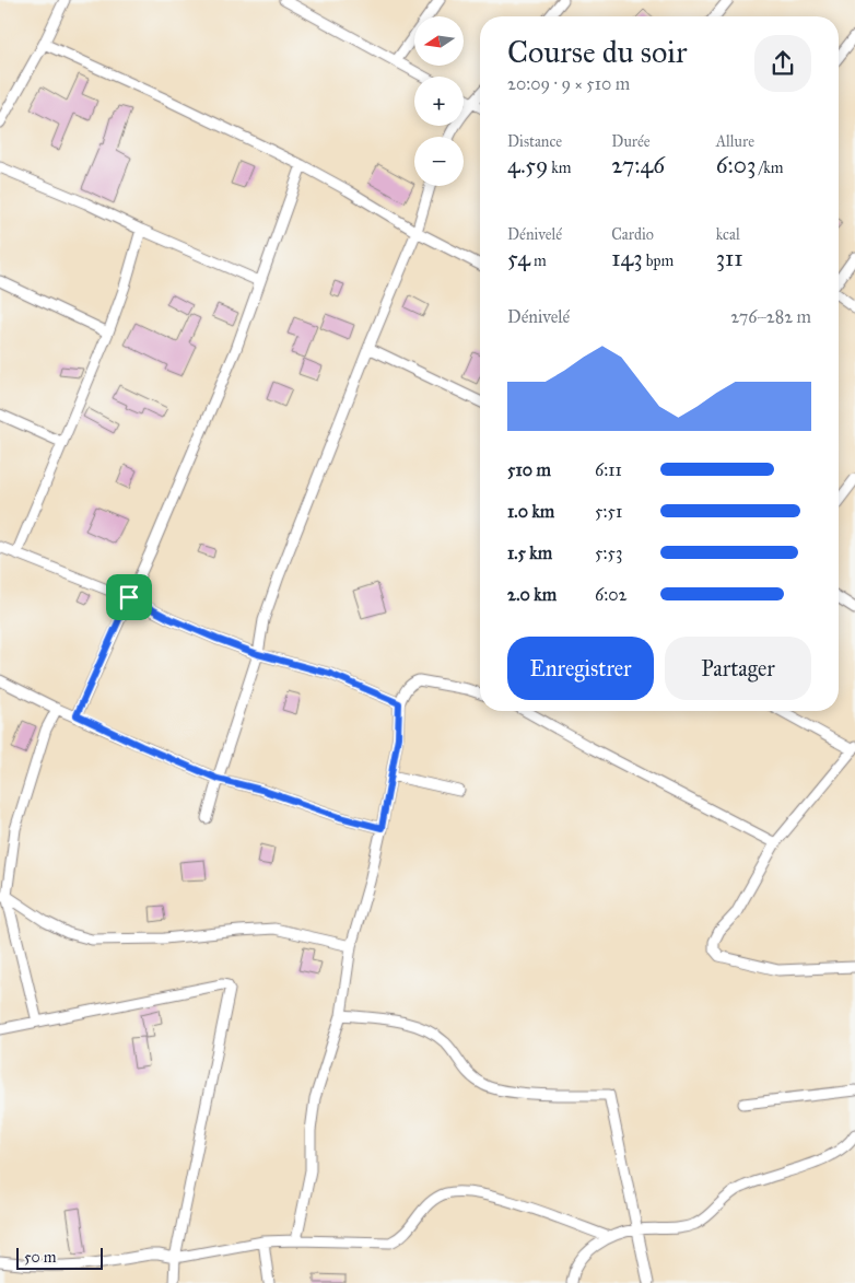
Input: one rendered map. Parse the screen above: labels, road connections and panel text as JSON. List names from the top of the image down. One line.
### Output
{"scale_bar":"50 m","north":"left","page":{"map_buttons":["+","−"],"heading":["Course du soir","20:09 · 9 × 510 m"],"stats":[["Distance","4.59 km"],["Durée","27:46"],["Allure","6:03 /km"],["Dénivelé","54 m"],["Cardio","143 bpm"],["kcal","311"]],"chart":["Dénivelé","276–282 m"],"list":[{"name":"510 m","note":"6:11"},{"name":"1.0 km","note":"5:51"},{"name":"1.5 km","note":"5:53"},{"name":"2.0 km","note":"6:02"}],"buttons":["Enregistrer","Partager"],"scale":"50 m"}}
